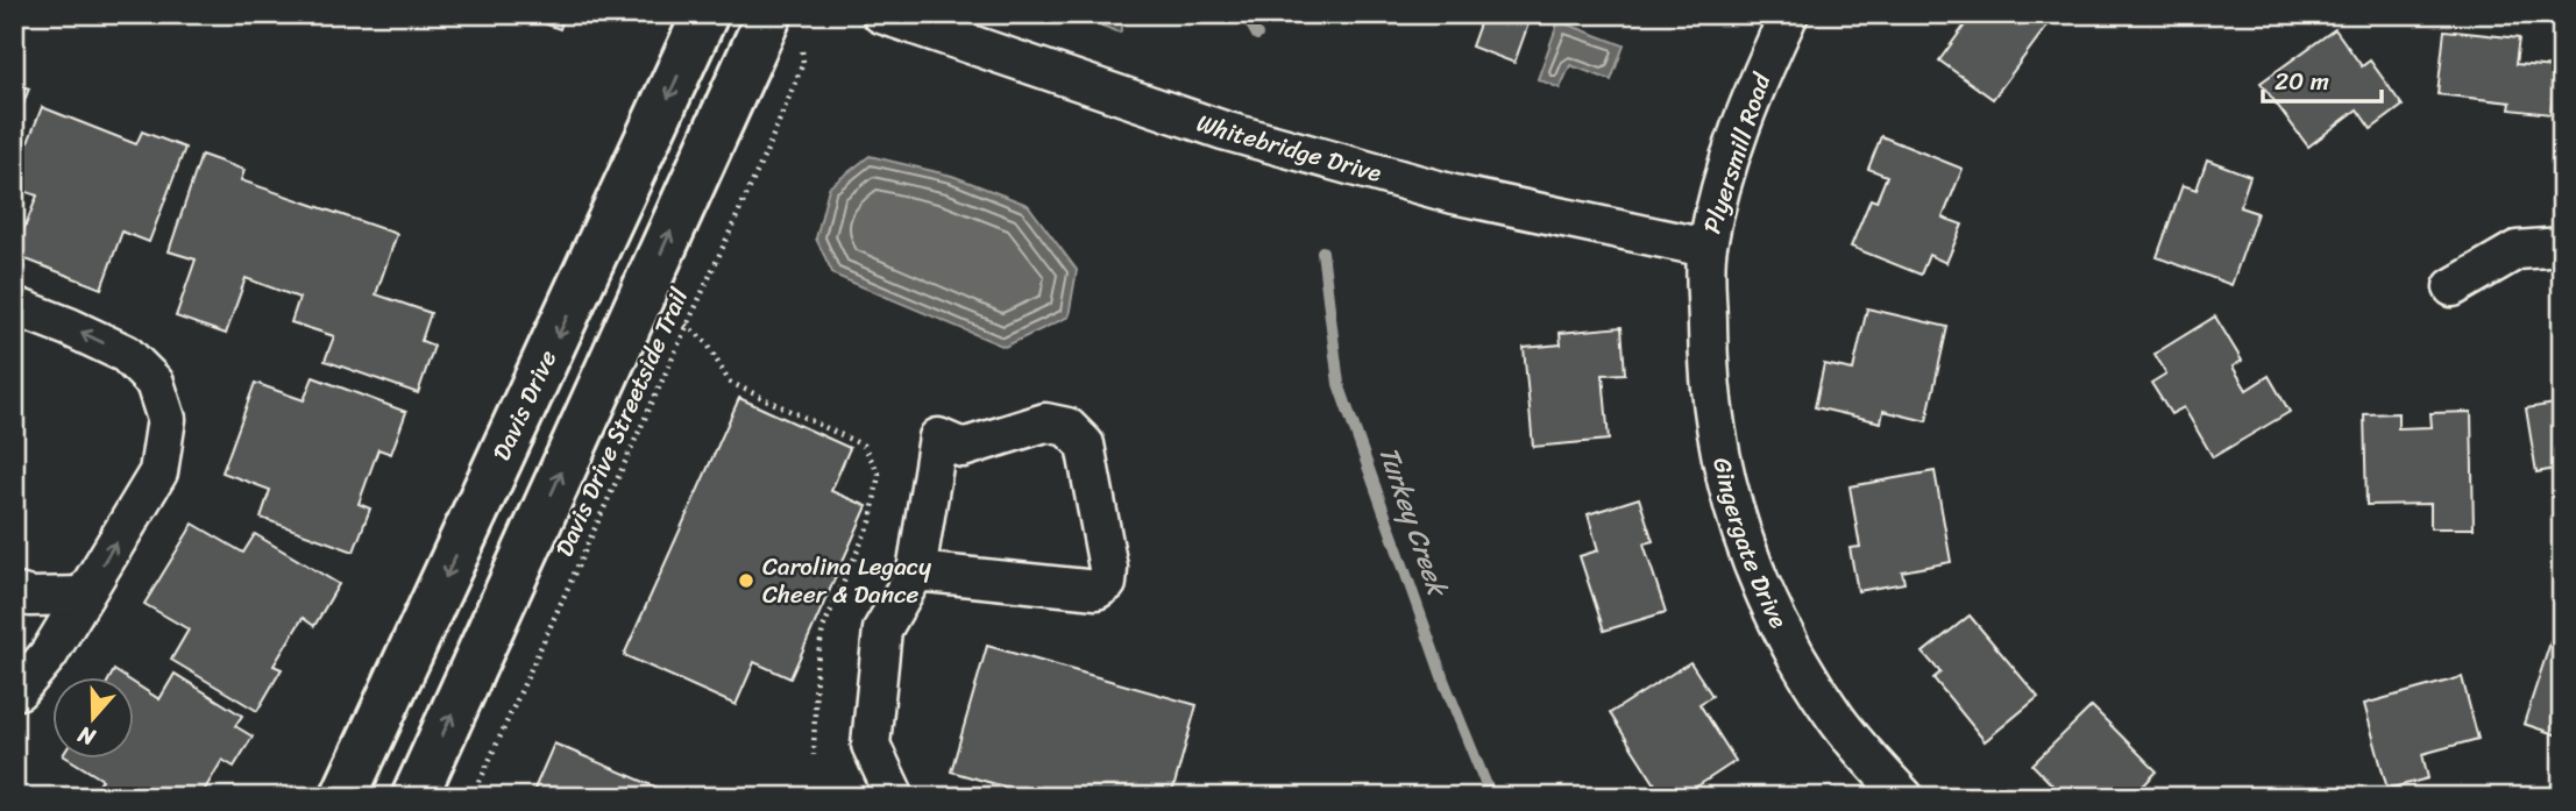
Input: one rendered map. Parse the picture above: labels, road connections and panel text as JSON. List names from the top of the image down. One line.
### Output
{"streets":{"main road":["Davis Drive"],"street":["Whitebridge Drive","Plyersmill Road","Gingergate Drive"],"path":["Davis Drive Streetside Trail"]},"crossings":[["Whitebridge Drive","Plyersmill Road"],["Whitebridge Drive","Gingergate Drive"],["Plyersmill Road","Gingergate Drive"]],"water":["Turkey Creek"],"places":["Carolina Legacy Cheer & Dance"],"scale_bar":"20 m","north":"bottom"}
